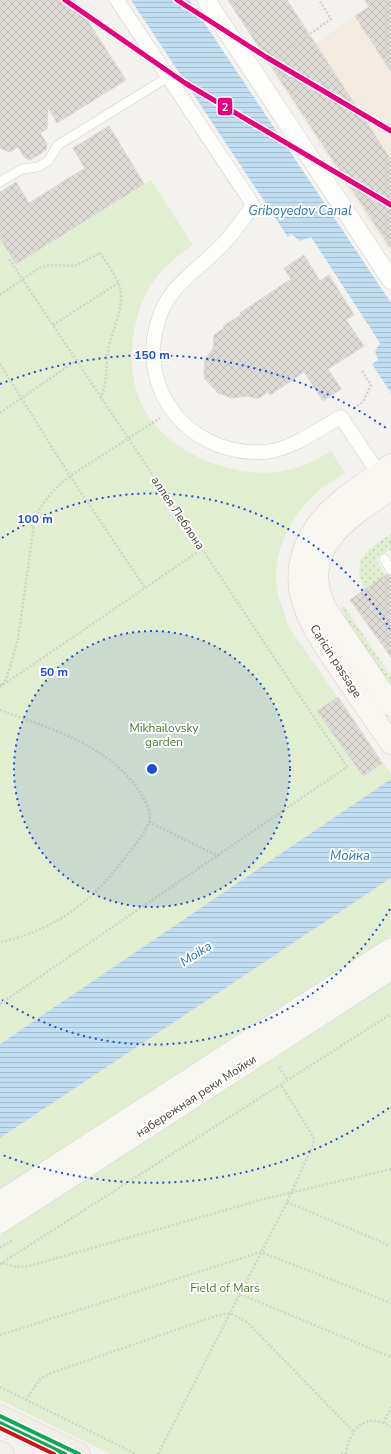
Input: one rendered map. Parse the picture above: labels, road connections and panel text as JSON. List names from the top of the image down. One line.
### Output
{"streets":{"main road":["Caricin passage","набережная реки Мойки"],"path":["аллея Леблона"]},"water":["Griboyedov Canal","Мойка","Moika"],"parks":["Mikhailovsky garden","Field of Mars"],"lines":["transit line 2"],"rings":["150 m","100 m","50 m"]}
